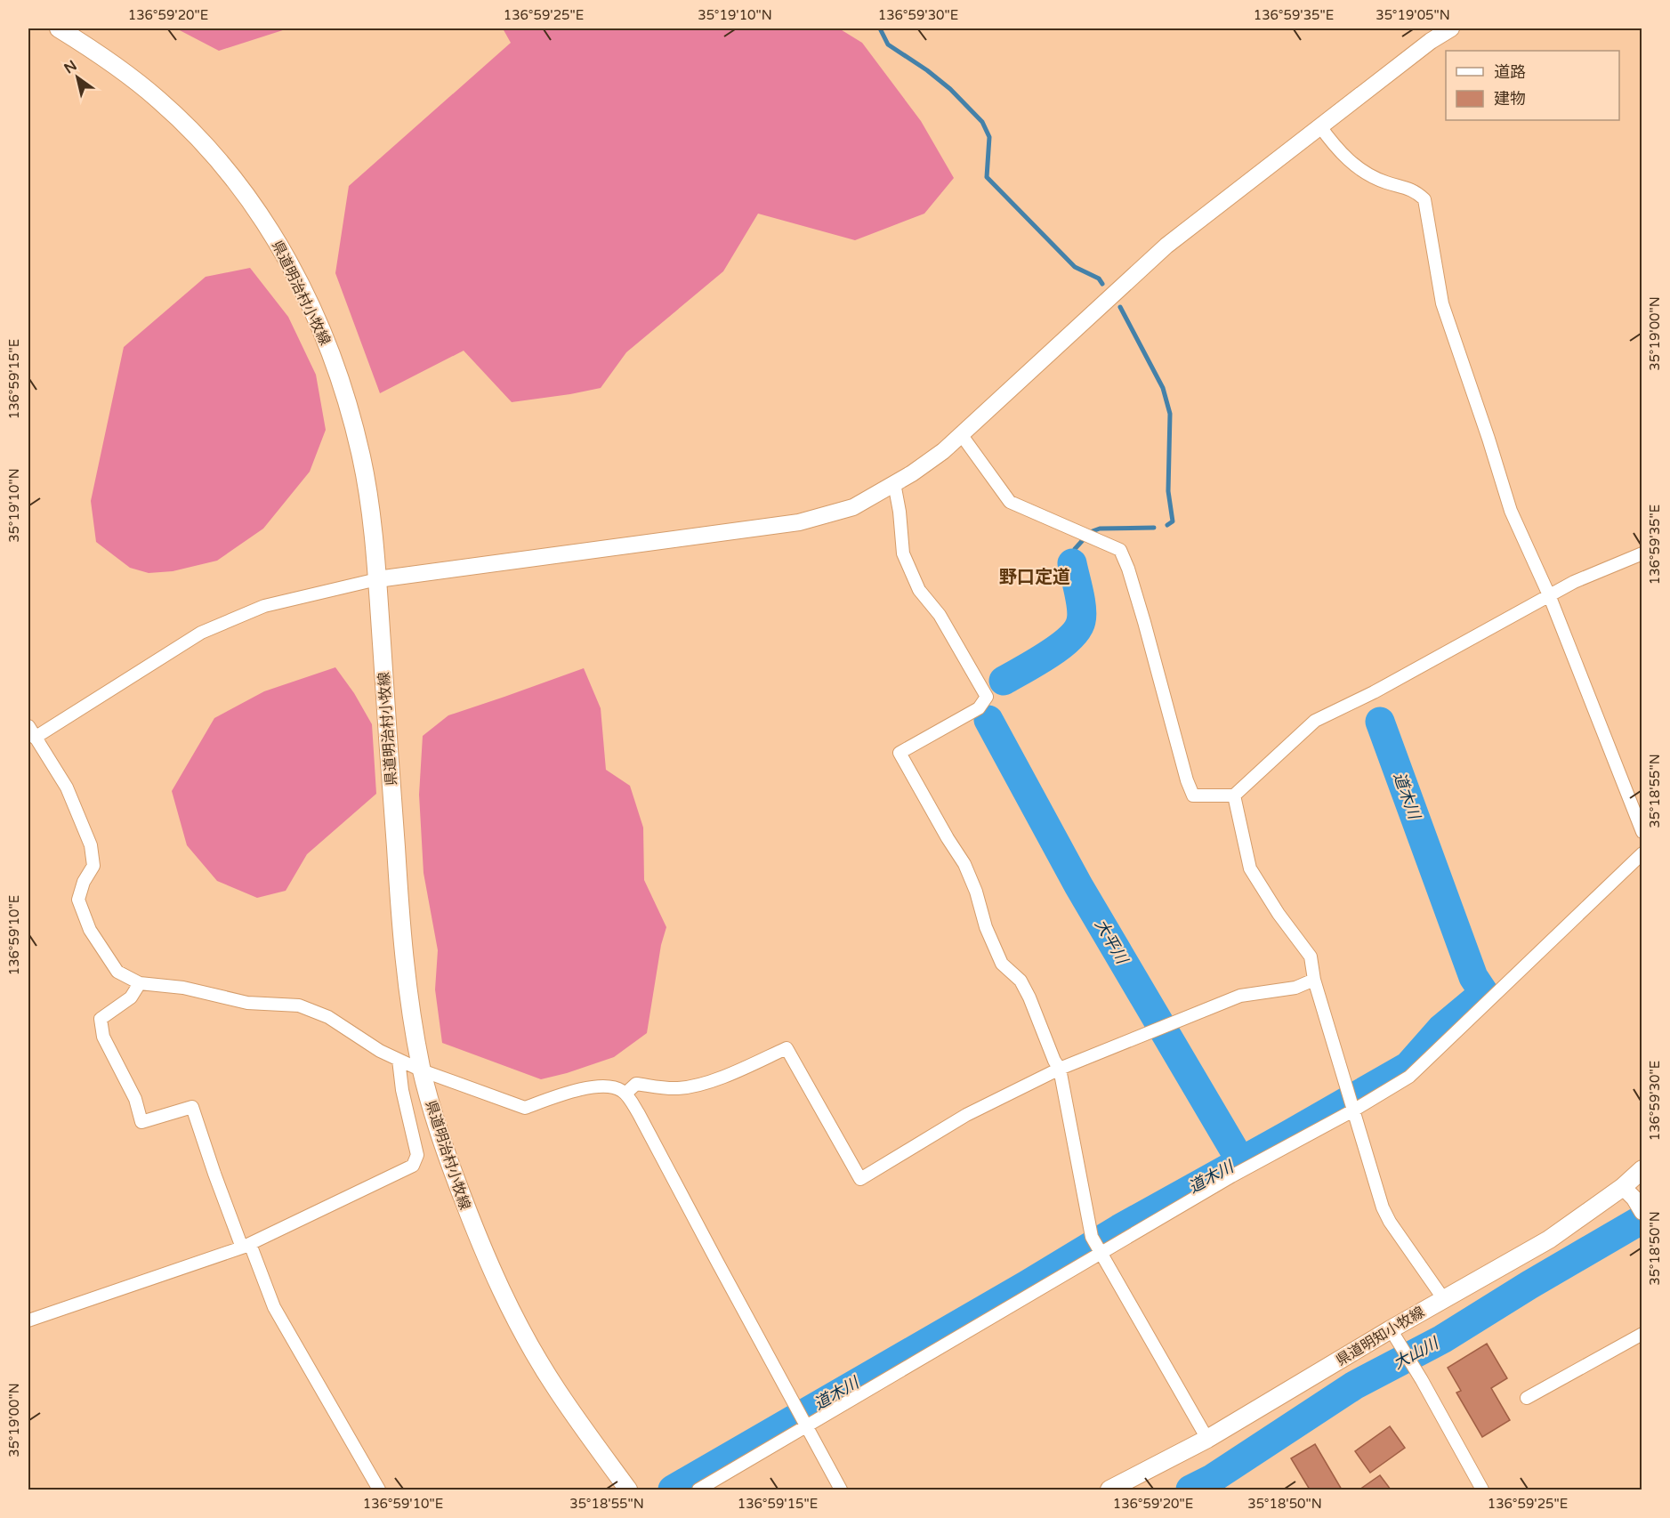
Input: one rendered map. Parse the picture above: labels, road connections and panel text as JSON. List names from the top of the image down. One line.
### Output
{"streets":{"main road":["県道明治村小牧線","県道明知小牧線"]},"districts":["野口定道"],"water":["道木川","大平川","大山川"],"legend":["道路","建物"],"north":"top left","coordinates":["136°59'20\"E","136°59'25\"E","35°19'10\"N","136°59'30\"E","136°59'35\"E","35°19'05\"N","35°19'00\"N","136°59'15\"E","35°18'55\"N","136°59'10\"E","35°18'50\"N"]}
